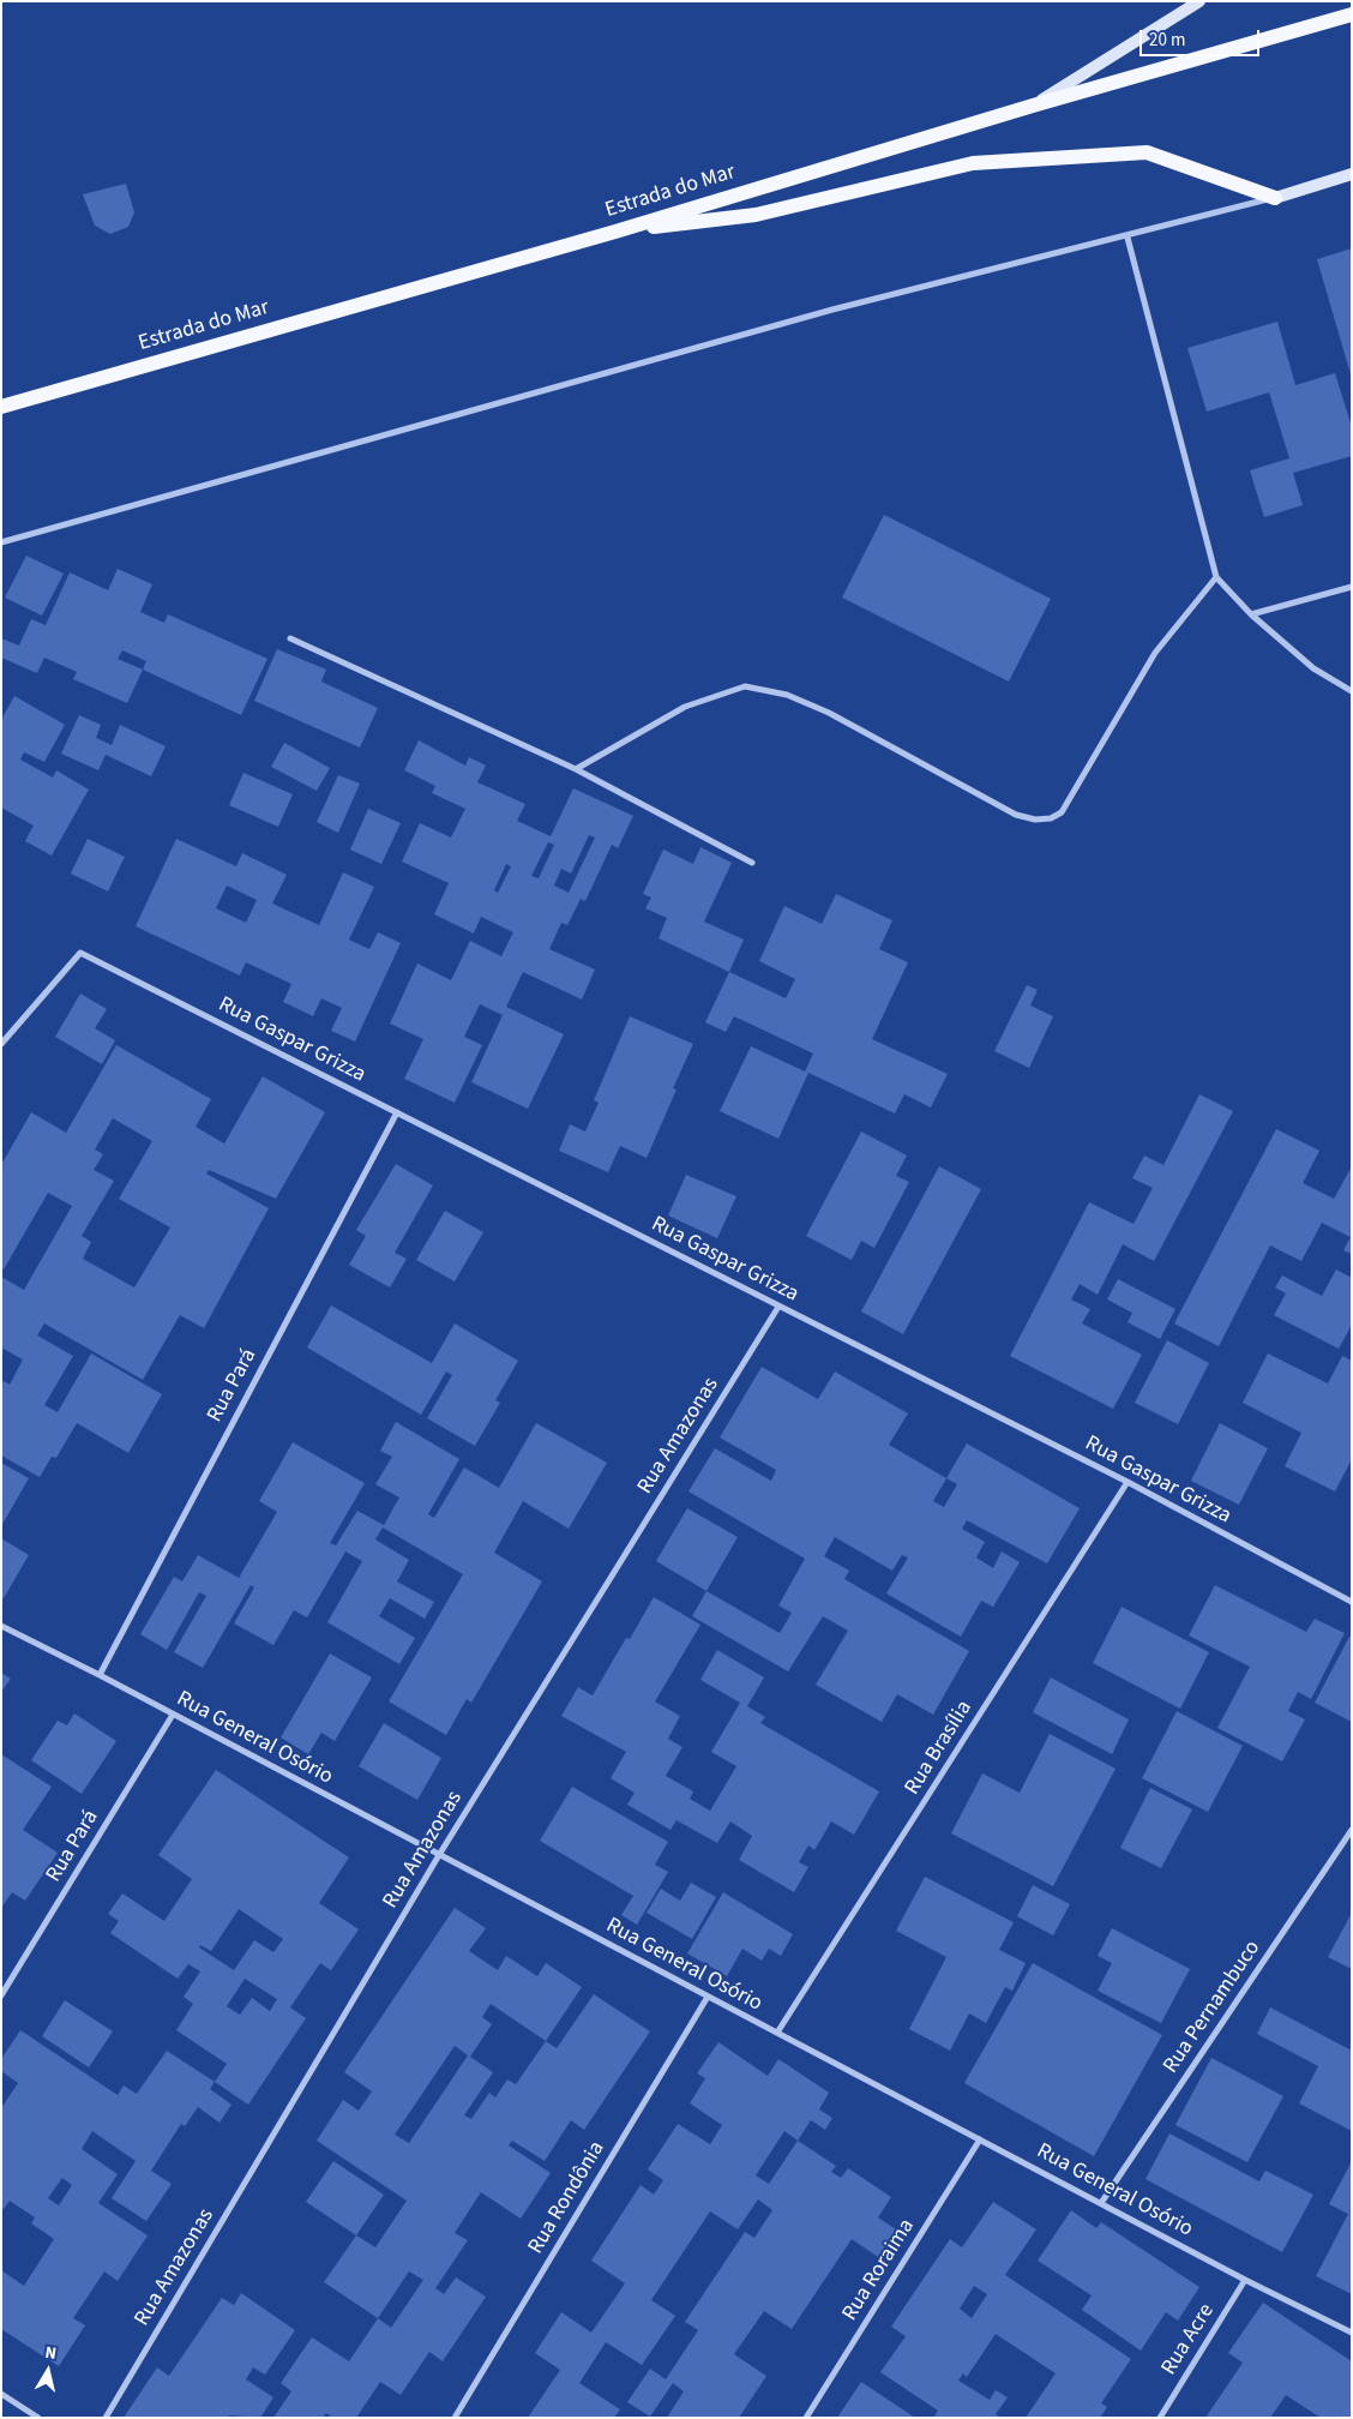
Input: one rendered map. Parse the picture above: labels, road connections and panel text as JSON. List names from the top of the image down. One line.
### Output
{"streets":{"main road":["Estrada do Mar"],"street":["Rua Gaspar Grizza","Rua Pará","Rua Amazonas","Rua General Osório","Rua Brasília","Rua Pernambuco","Rua Rondônia","Rua Roraima","Rua Acre"]},"crossings":[["Rua Gaspar Grizza","Rua Pará"],["Rua Gaspar Grizza","Rua Amazonas"],["Rua Gaspar Grizza","Rua Brasília"],["Rua Pará","Rua General Osório"],["Rua Amazonas","Rua General Osório"],["Rua General Osório","Rua Brasília"],["Rua General Osório","Rua Pernambuco"],["Rua General Osório","Rua Rondônia"],["Rua General Osório","Rua Roraima"],["Rua General Osório","Rua Acre"]],"scale_bar":"20 m","north":"top"}
